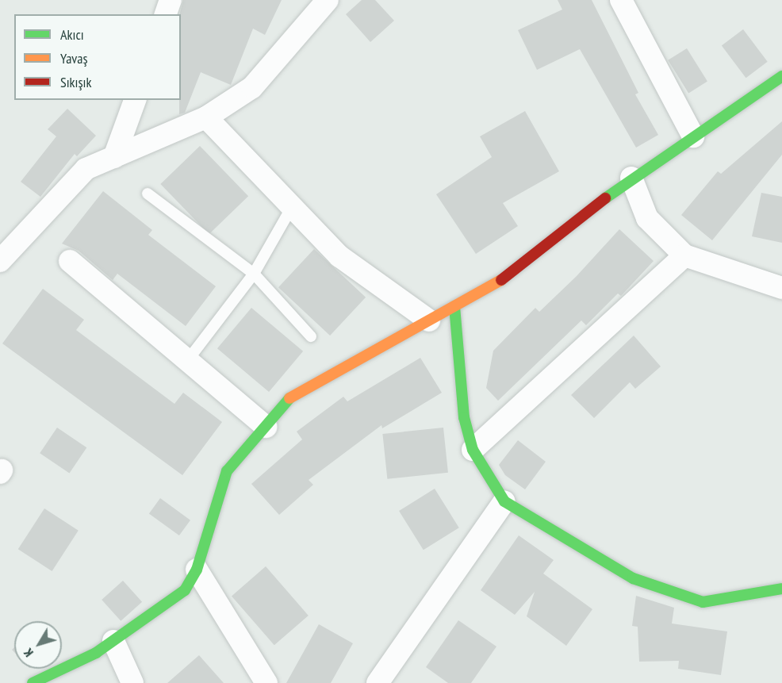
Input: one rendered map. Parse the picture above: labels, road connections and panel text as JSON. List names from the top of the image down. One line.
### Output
{"legend":["Akıcı","Yavaş","Sıkışık"],"north":"bottom left"}
